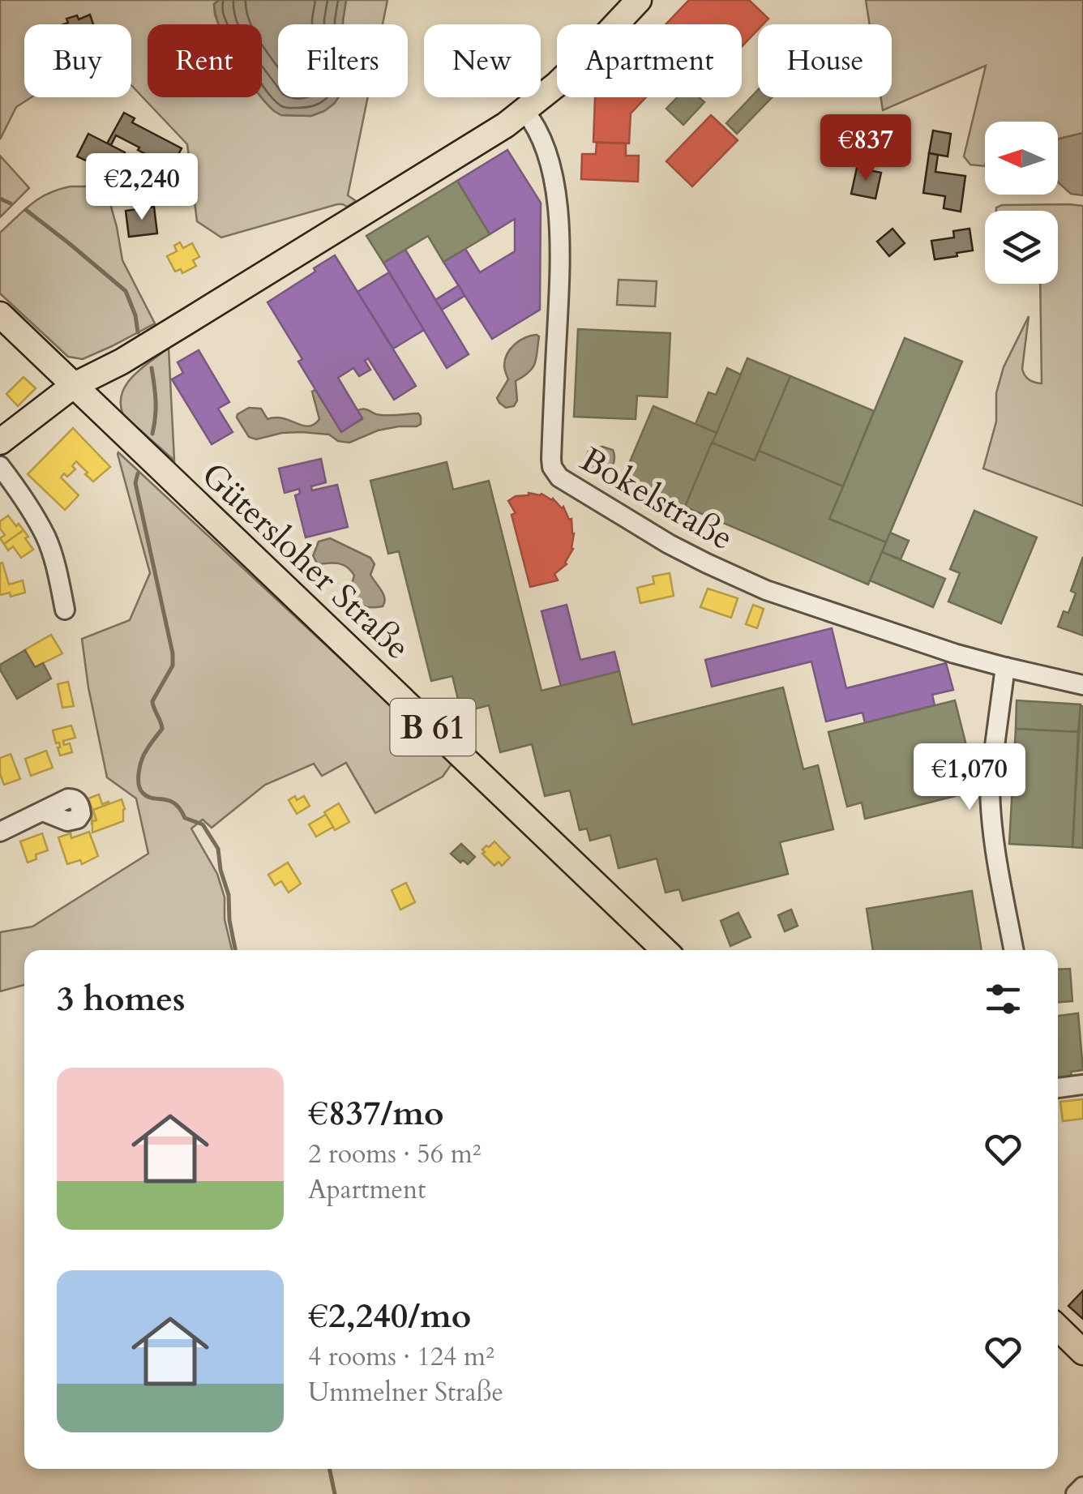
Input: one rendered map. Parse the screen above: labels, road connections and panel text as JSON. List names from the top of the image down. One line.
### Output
{"streets":{"main road":["Gütersloher Straße","B 61"],"street":["Bokelstraße"]},"north":"left","page":{"chip":["Buy","Rent","Filters","New","Apartment","House"],"price":["€837","€2,240","€1,070"],"heading":"3 homes","list":[{"name":"€837/mo","note":"2 rooms · 56 m² · Apartment"},{"name":"€2,240/mo","note":"4 rooms · 124 m² · Ummelner Straße"}]}}
